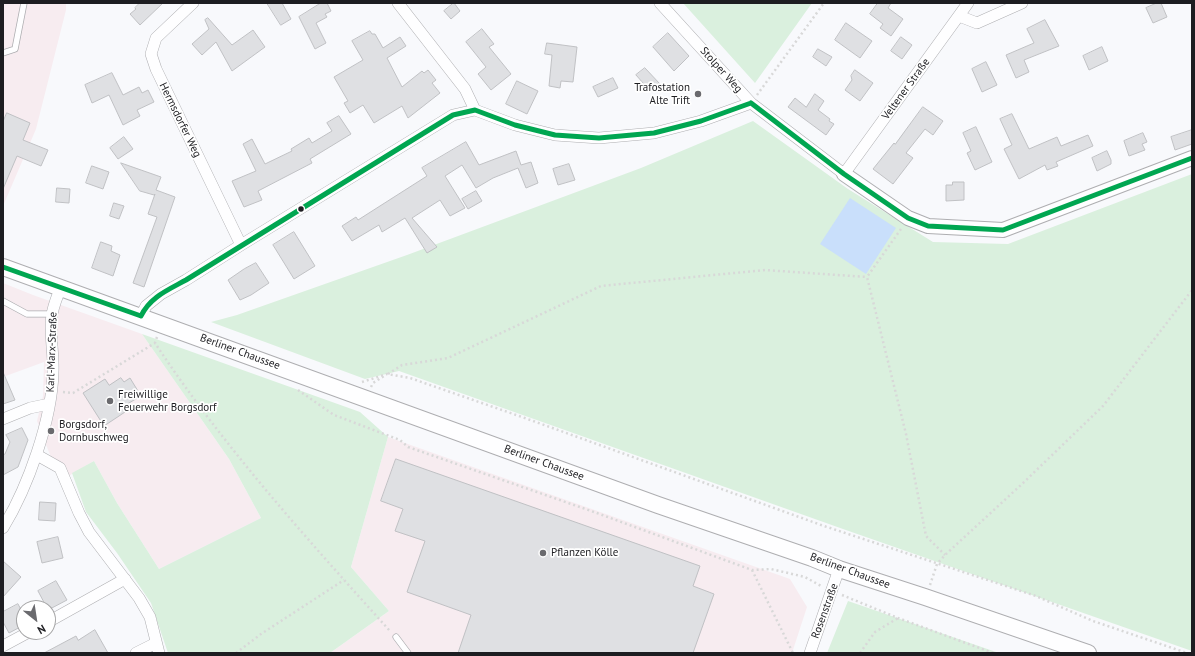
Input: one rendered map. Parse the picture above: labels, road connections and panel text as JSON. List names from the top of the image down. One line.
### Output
{"streets":{"main road":["Berliner Chaussee"],"street":["Stolper Weg","Veltener Straße","Hermsdorfer Weg","Karl-Marx-Straße","Rosenstraße"]},"crossings":[["Stolper Weg","Veltener Straße"],["Karl-Marx-Straße","Berliner Chaussee"],["Berliner Chaussee","Rosenstraße"]],"places":["Trafostation Alte Trift","Freiwillige Feuerwehr Borgsdorf","Borgsdorf, Dornbuschweg","Pflanzen Kölle"],"north":"bottom right"}
